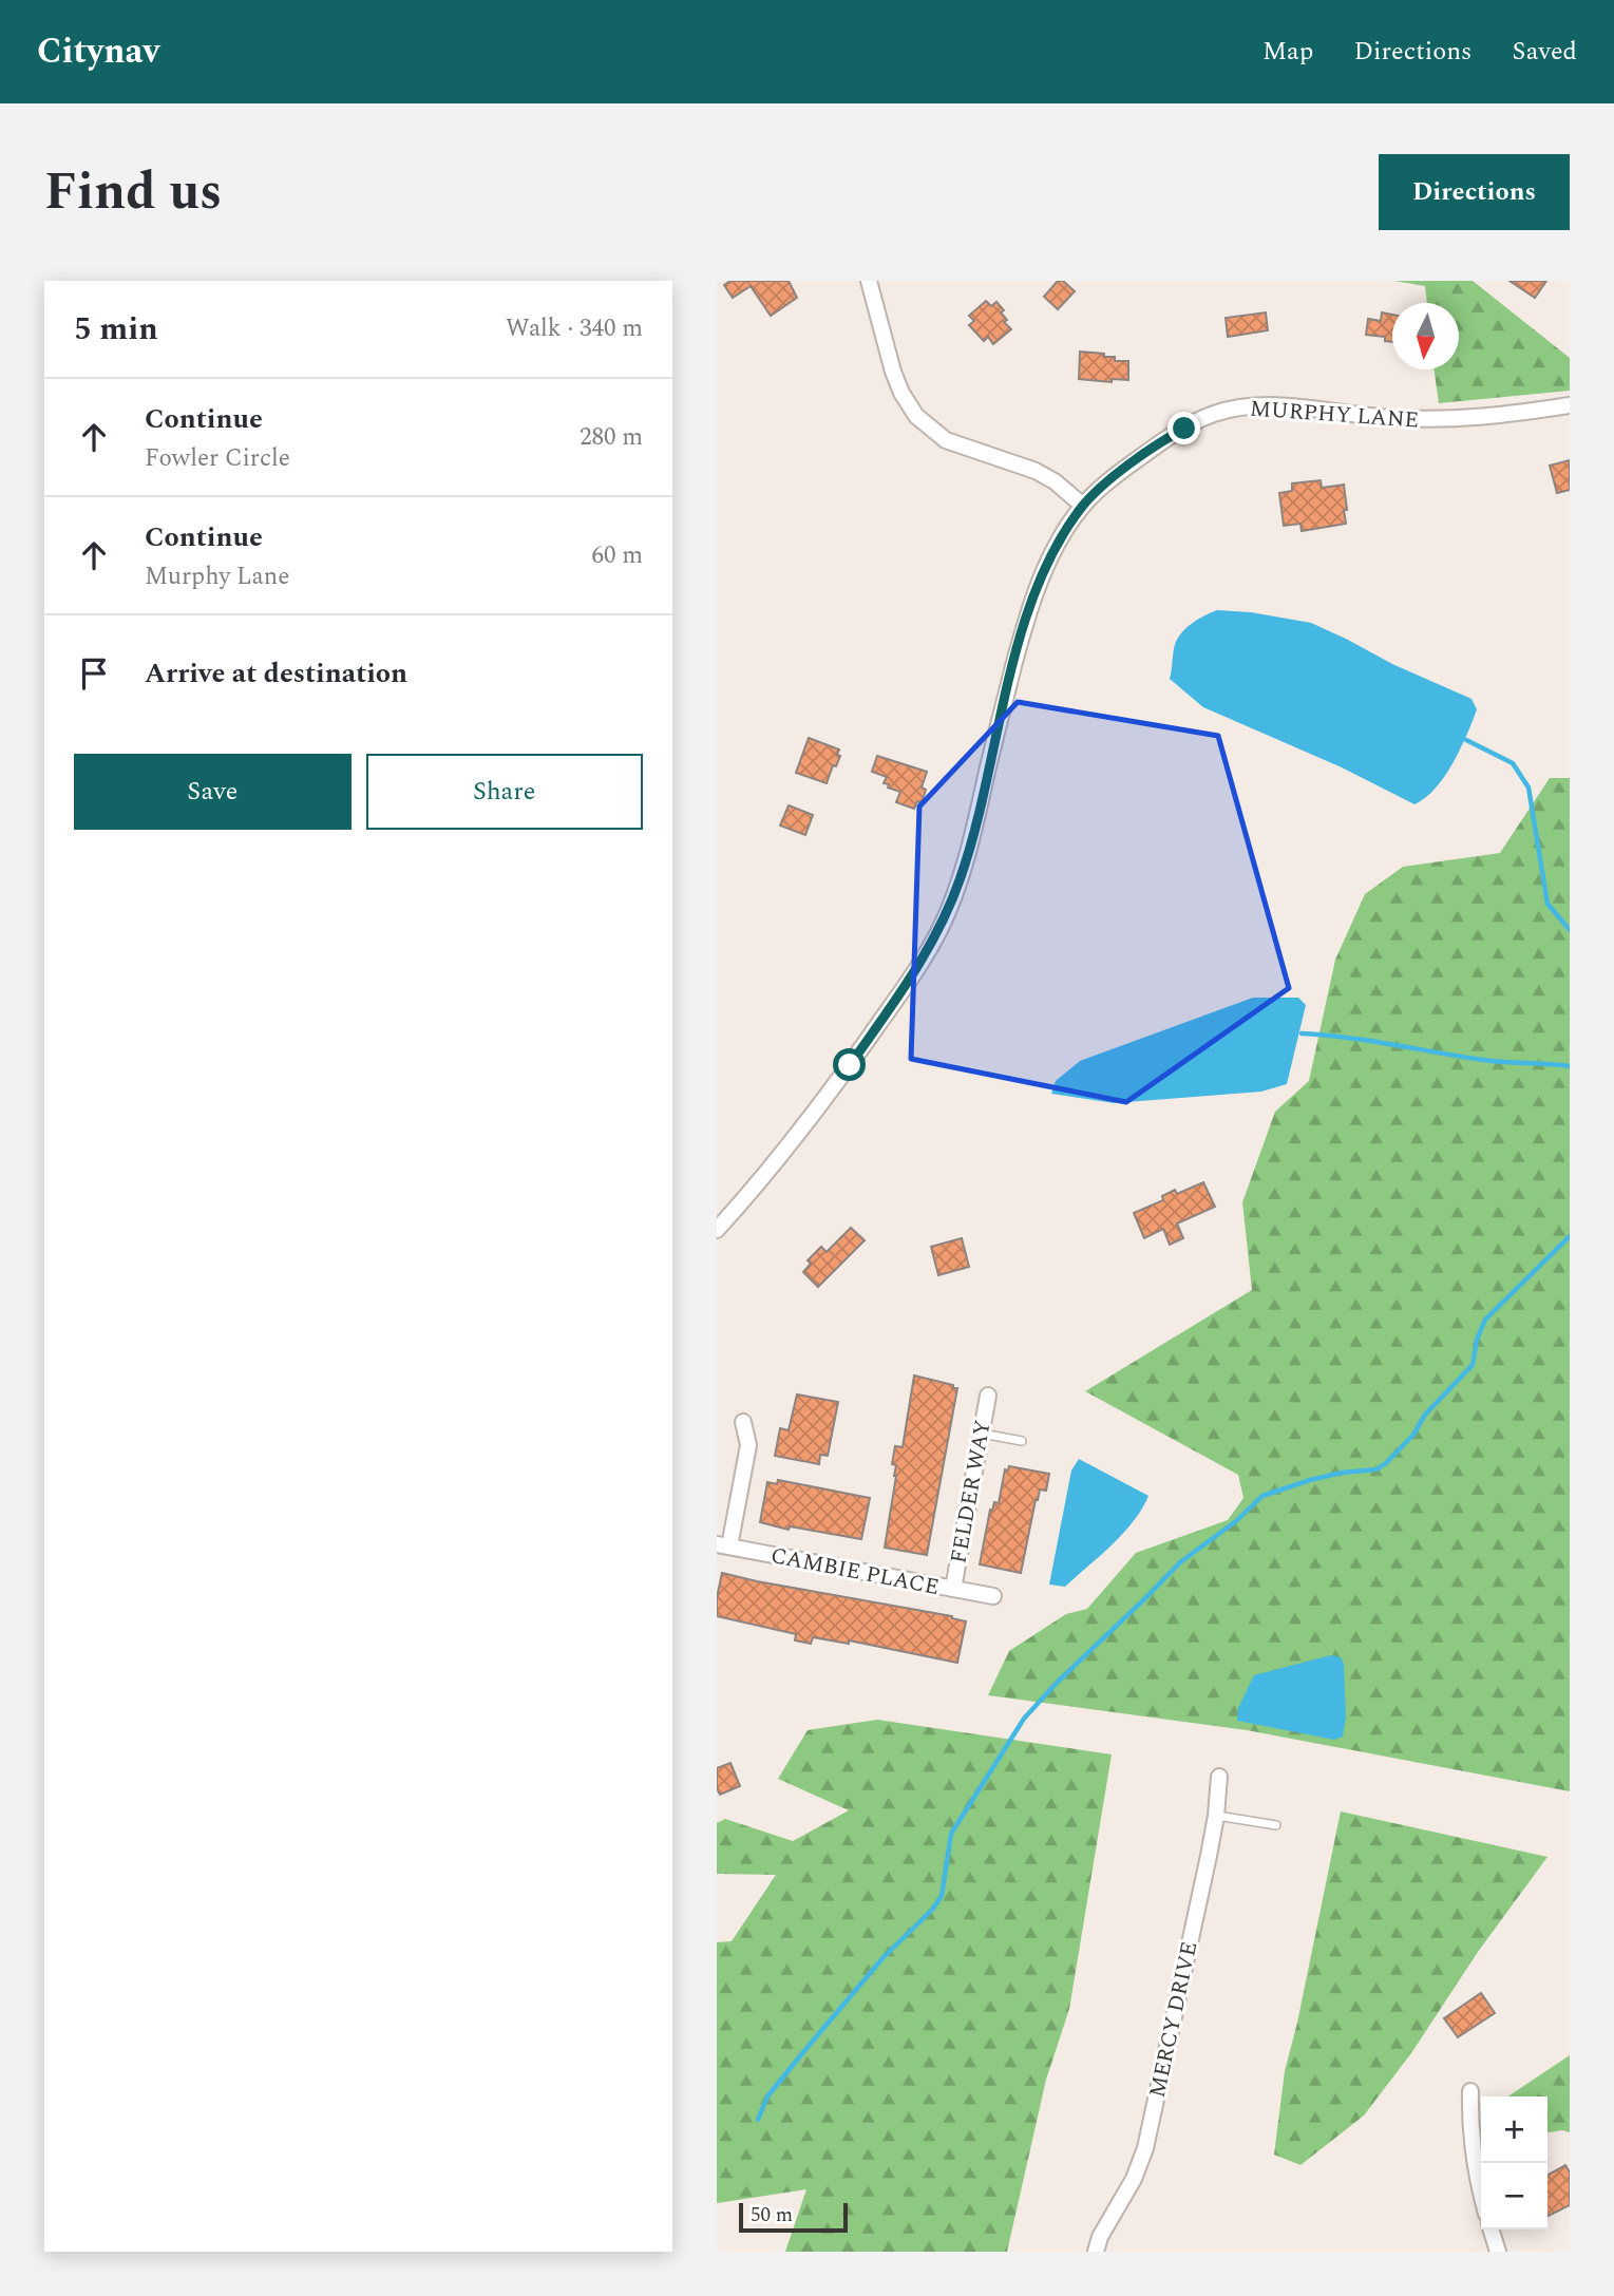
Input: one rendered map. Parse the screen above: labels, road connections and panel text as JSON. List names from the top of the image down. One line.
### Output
{"streets":{"street":["MURPHY LANE","FELDER WAY","CAMBIE PLACE","MERCY DRIVE"]},"crossings":[["FELDER WAY","CAMBIE PLACE"]],"scale_bar":"50 m","north":"bottom","page":{"header":"Citynav","nav":["Map","Directions","Saved"],"title":"Find us","buttons":["Directions",["Save","Share"]],"heading":["5 min","Walk · 340 m"],"list":[["Continue","Fowler Circle","280 m"],["Continue","Murphy Lane","60 m"],"Arrive at destination"],"map_buttons":["+","−"],"scale":"50 m"}}
